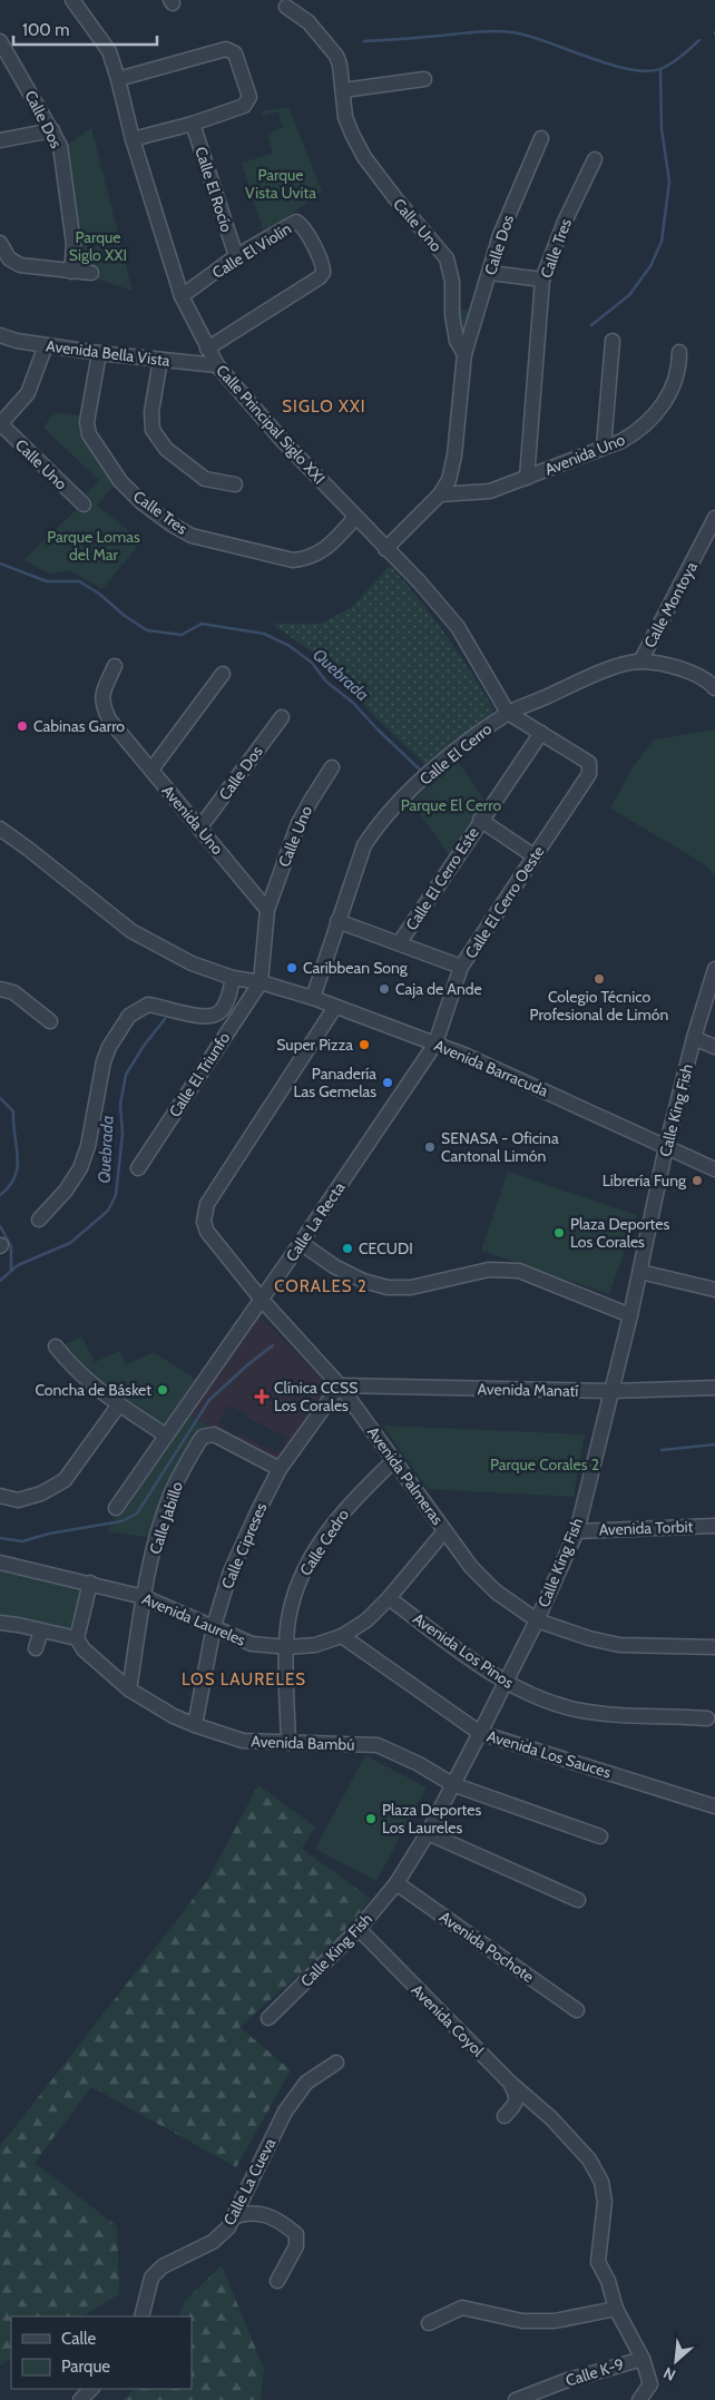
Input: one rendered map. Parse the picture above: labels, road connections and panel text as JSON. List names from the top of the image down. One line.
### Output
{"streets":{"street":["Calle Dos","Calle El Rocío","Calle Uno","Calle Tres","Calle El Violín","Avenida Bella Vista","Calle Principal Siglo XXI","Avenida Uno","Calle Montoya","Calle El Cerro","Calle El Cerro Este","Calle El Cerro Oeste","Avenida Barracuda","Calle El Triunfo","Calle King Fish","Calle La Recta","Avenida Manatí","Avenida Palmeras","Calle Jabillo","Avenida Torbit","Calle Cedro","Calle Cipreses","Avenida Laureles","Avenida Los Pinos","Avenida Bambú","Avenida Los Sauces","Avenida Pochote","Avenida Coyol","Calle La Cueva","Calle K-9"]},"crossings":[["Calle Dos","Calle Uno"],["Calle Dos","Avenida Uno"],["Calle El Rocío","Calle El Violín"],["Calle Uno","Calle Principal Siglo XXI"],["Calle Uno","Avenida Uno"],["Calle Tres","Avenida Bella Vista"],["Calle Tres","Calle Principal Siglo XXI"],["Calle Tres","Avenida Uno"],["Calle El Violín","Calle Principal Siglo XXI"],["Avenida Bella Vista","Calle Principal Siglo XXI"],["Calle Principal Siglo XXI","Calle El Cerro"],["Calle Montoya","Calle El Cerro"],["Calle El Cerro","Avenida Barracuda"],["Calle El Cerro Este","Calle El Cerro Oeste"],["Calle El Cerro Oeste","Avenida Barracuda"],["Calle El Cerro Oeste","Calle La Recta"],["Avenida Barracuda","Calle El Triunfo"],["Avenida Barracuda","Calle King Fish"],["Avenida Barracuda","Calle La Recta"],["Avenida Barracuda","Avenida Palmeras"],["Calle King Fish","Avenida Manatí"],["Calle King Fish","Avenida Palmeras"],["Calle King Fish","Avenida Torbit"],["Calle King Fish","Avenida Los Pinos"],["Calle King Fish","Avenida Bambú"],["Calle King Fish","Avenida Los Sauces"],["Calle King Fish","Avenida Pochote"],["Calle King Fish","Avenida Coyol"],["Calle La Recta","Avenida Palmeras"],["Avenida Manatí","Avenida Palmeras"],["Avenida Manatí","Calle Cipreses"],["Avenida Palmeras","Calle Cedro"],["Avenida Palmeras","Calle Cipreses"],["Avenida Palmeras","Avenida Laureles"],["Calle Jabillo","Calle Cipreses"],["Calle Jabillo","Avenida Laureles"],["Calle Jabillo","Avenida Bambú"],["Calle Cedro","Avenida Laureles"],["Calle Cedro","Avenida Bambú"],["Calle Cipreses","Avenida Laureles"],["Calle Cipreses","Avenida Bambú"],["Avenida Laureles","Avenida Los Pinos"],["Avenida Laureles","Avenida Los Sauces"],["Avenida Coyol","Calle K-9"]],"districts":["SIGLO XXI","CORALES 2","LOS LAURELES"],"water":["Quebrada"],"parks":["Parque Vista Uvita","Parque Siglo XXI","Parque Lomas del Mar","Parque El Cerro","Parque Corales 2"],"places":{"other":["Cabinas Garro","Caribbean Song","Colegio Técnico Profesional de Limón","Caja de Ande","Super Pizza","Panadería Las Gemelas","SENASA - Oficina Cantonal Limón","Librería Fung","Plaza Deportes Los Corales","CECUDI","Concha de Básket","Plaza Deportes Los Laureles"],"health":["Clínica CCSS Los Corales"]},"legend":["Calle","Parque"],"scale_bar":"100 m","north":"bottom left"}
